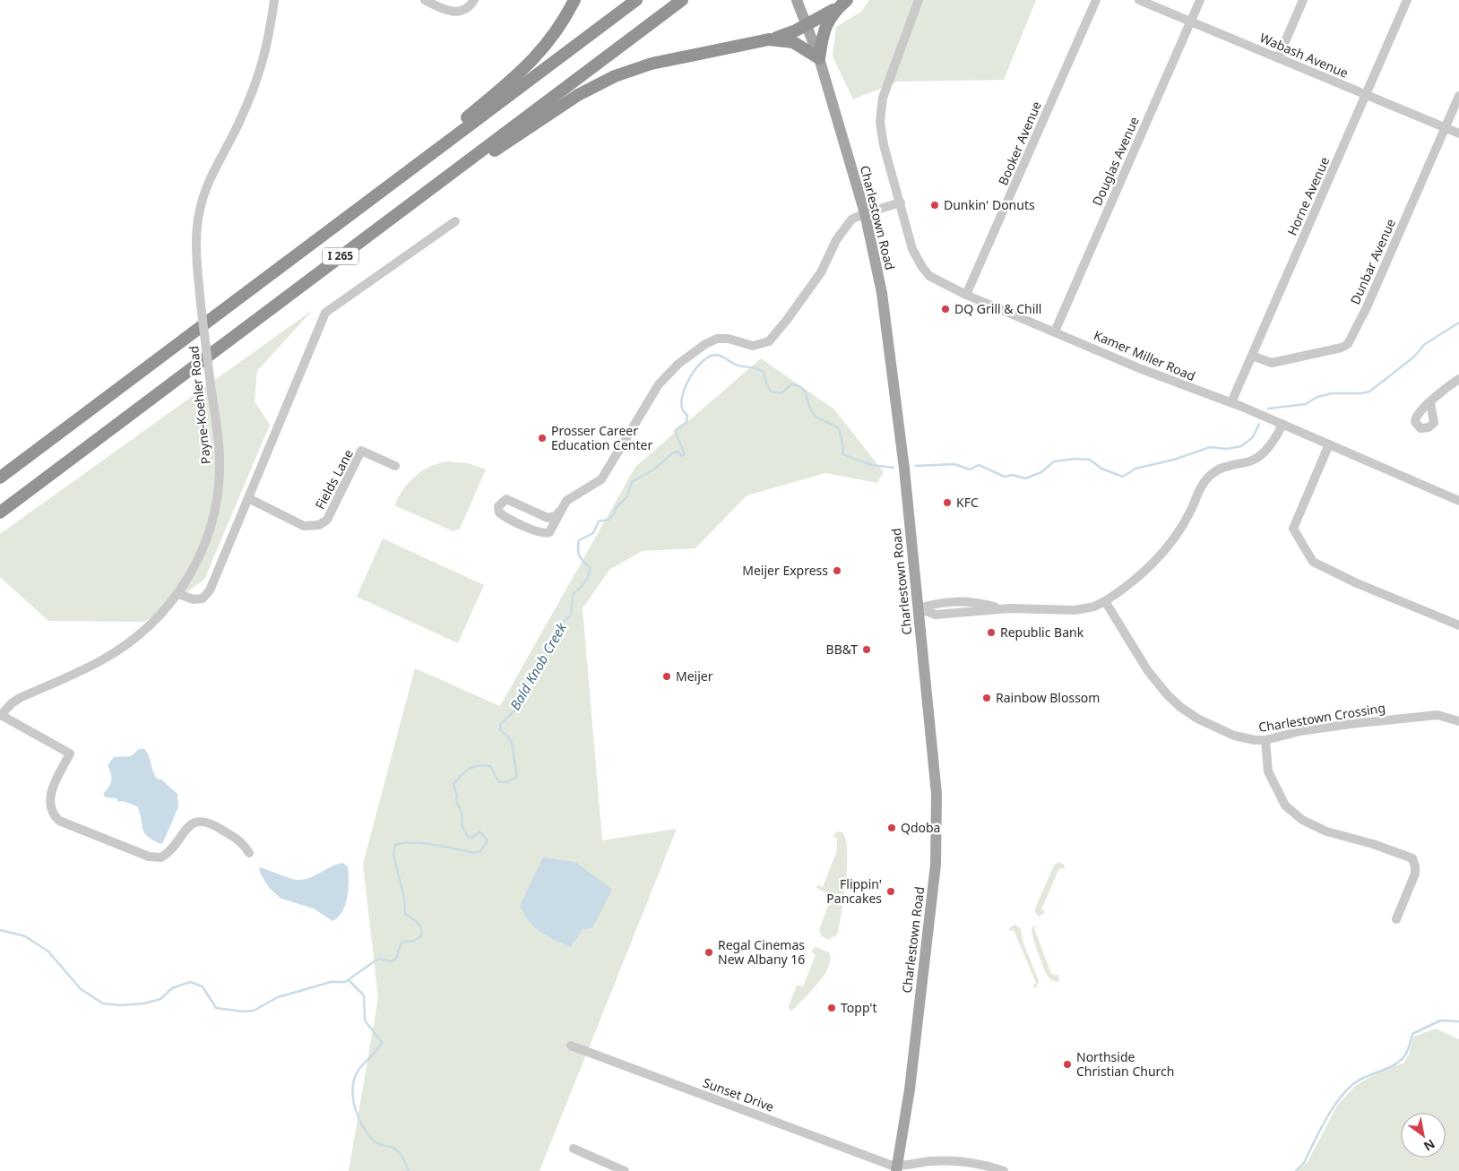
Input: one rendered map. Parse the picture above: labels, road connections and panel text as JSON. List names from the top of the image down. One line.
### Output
{"streets":{"highway":["I 265"],"main road":["Charlestown Road"],"street":["Wabash Avenue","Booker Avenue","Douglas Avenue","Horne Avenue","Dunbar Avenue","Kamer Miller Road","Payne-Koehler Road","Fields Lane","Charlestown Crossing","Sunset Drive"]},"crossings":[["Wabash Avenue","Douglas Avenue"],["Wabash Avenue","Horne Avenue"],["Wabash Avenue","Dunbar Avenue"],["Booker Avenue","Kamer Miller Road"],["Douglas Avenue","Kamer Miller Road"],["Horne Avenue","Dunbar Avenue"],["Horne Avenue","Kamer Miller Road"],["Charlestown Road","Sunset Drive"]],"water":["Bald Knob Creek"],"places":["Dunkin' Donuts","DQ Grill & Chill","Prosser Career Education Center","KFC","Meijer Express","Republic Bank","BB&T","Meijer","Rainbow Blossom","Qdoba","Flippin' Pancakes","Regal Cinemas New Albany 16","Topp't","Northside Christian Church"],"north":"bottom right"}
